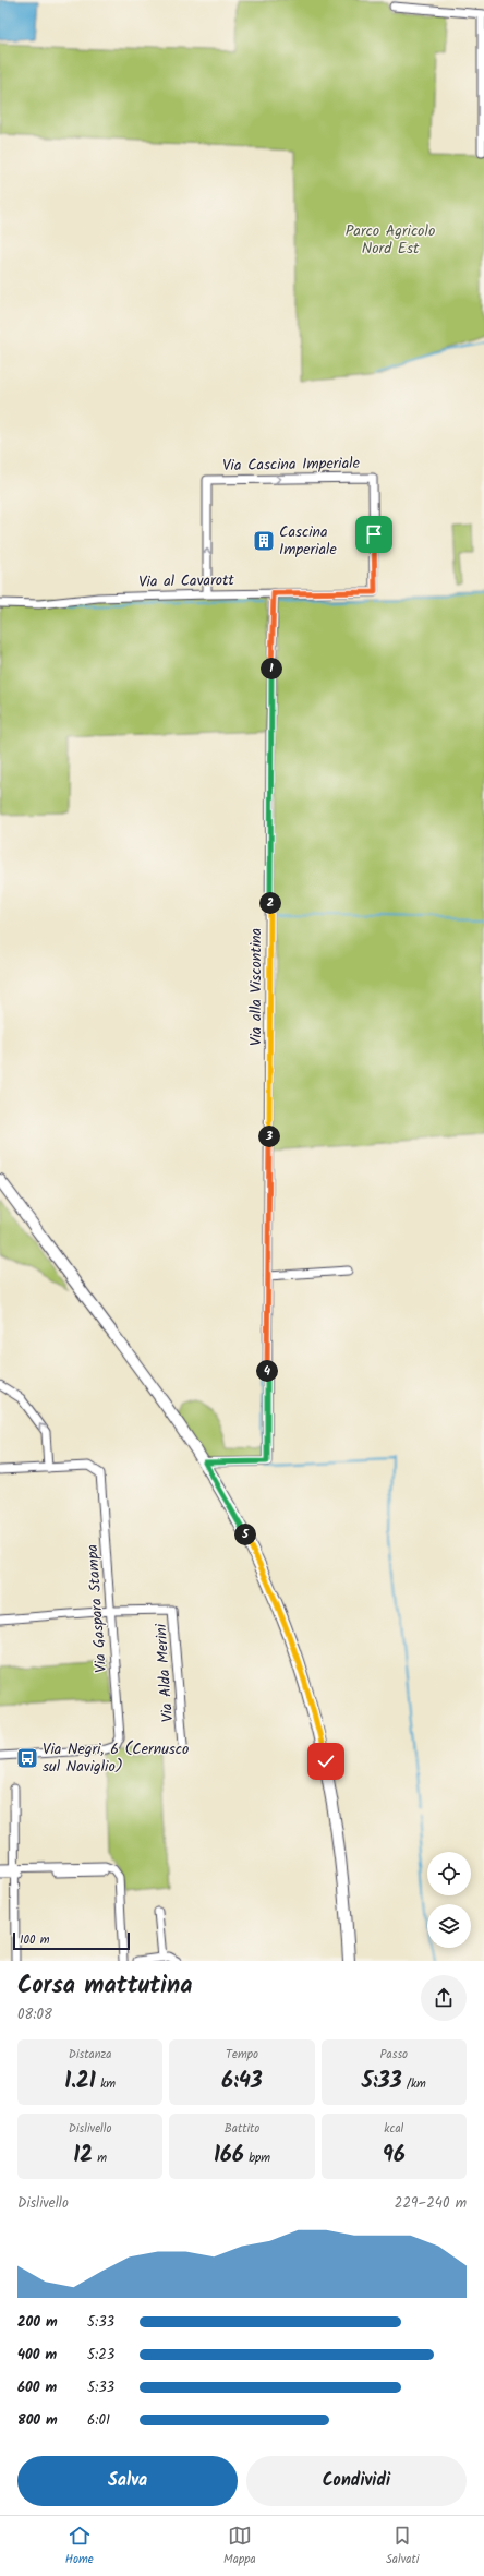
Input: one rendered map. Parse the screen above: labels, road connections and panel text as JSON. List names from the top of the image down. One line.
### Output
{"streets":{"street":["Via Cascina Imperiale","Via al Cavarott","Via alla Viscontina","Via Gaspara Stampa","Via Alda Merini"]},"crossings":[["Via Cascina Imperiale","Via al Cavarott"],["Via al Cavarott","Via alla Viscontina"],["Via Gaspara Stampa","Via Alda Merini"]],"parks":["Parco Agricolo Nord Est"],"places":{"building":["Cascina Imperiale"],"bus stop":["Via Negri, 6 (Cernusco sul Naviglio)"]},"scale_bar":"100 m","page":{"pins":["1","2","3","4","5"],"scale":"100 m","heading":["Corsa mattutina","08:08"],"stats":[["Distanza","1.21 km"],["Tempo","6:43"],["Passo","5:33 /km"],["Dislivello","12 m"],["Battito","166 bpm"],["kcal","96"]],"chart":["Dislivello","229–240 m"],"list":[{"name":"200 m","note":"5:33"},{"name":"400 m","note":"5:23"},{"name":"600 m","note":"5:33"},{"name":"800 m","note":"6:01"}],"buttons":["Salva","Condividi"],"tabs":["Home","Mappa","Salvati"]}}
